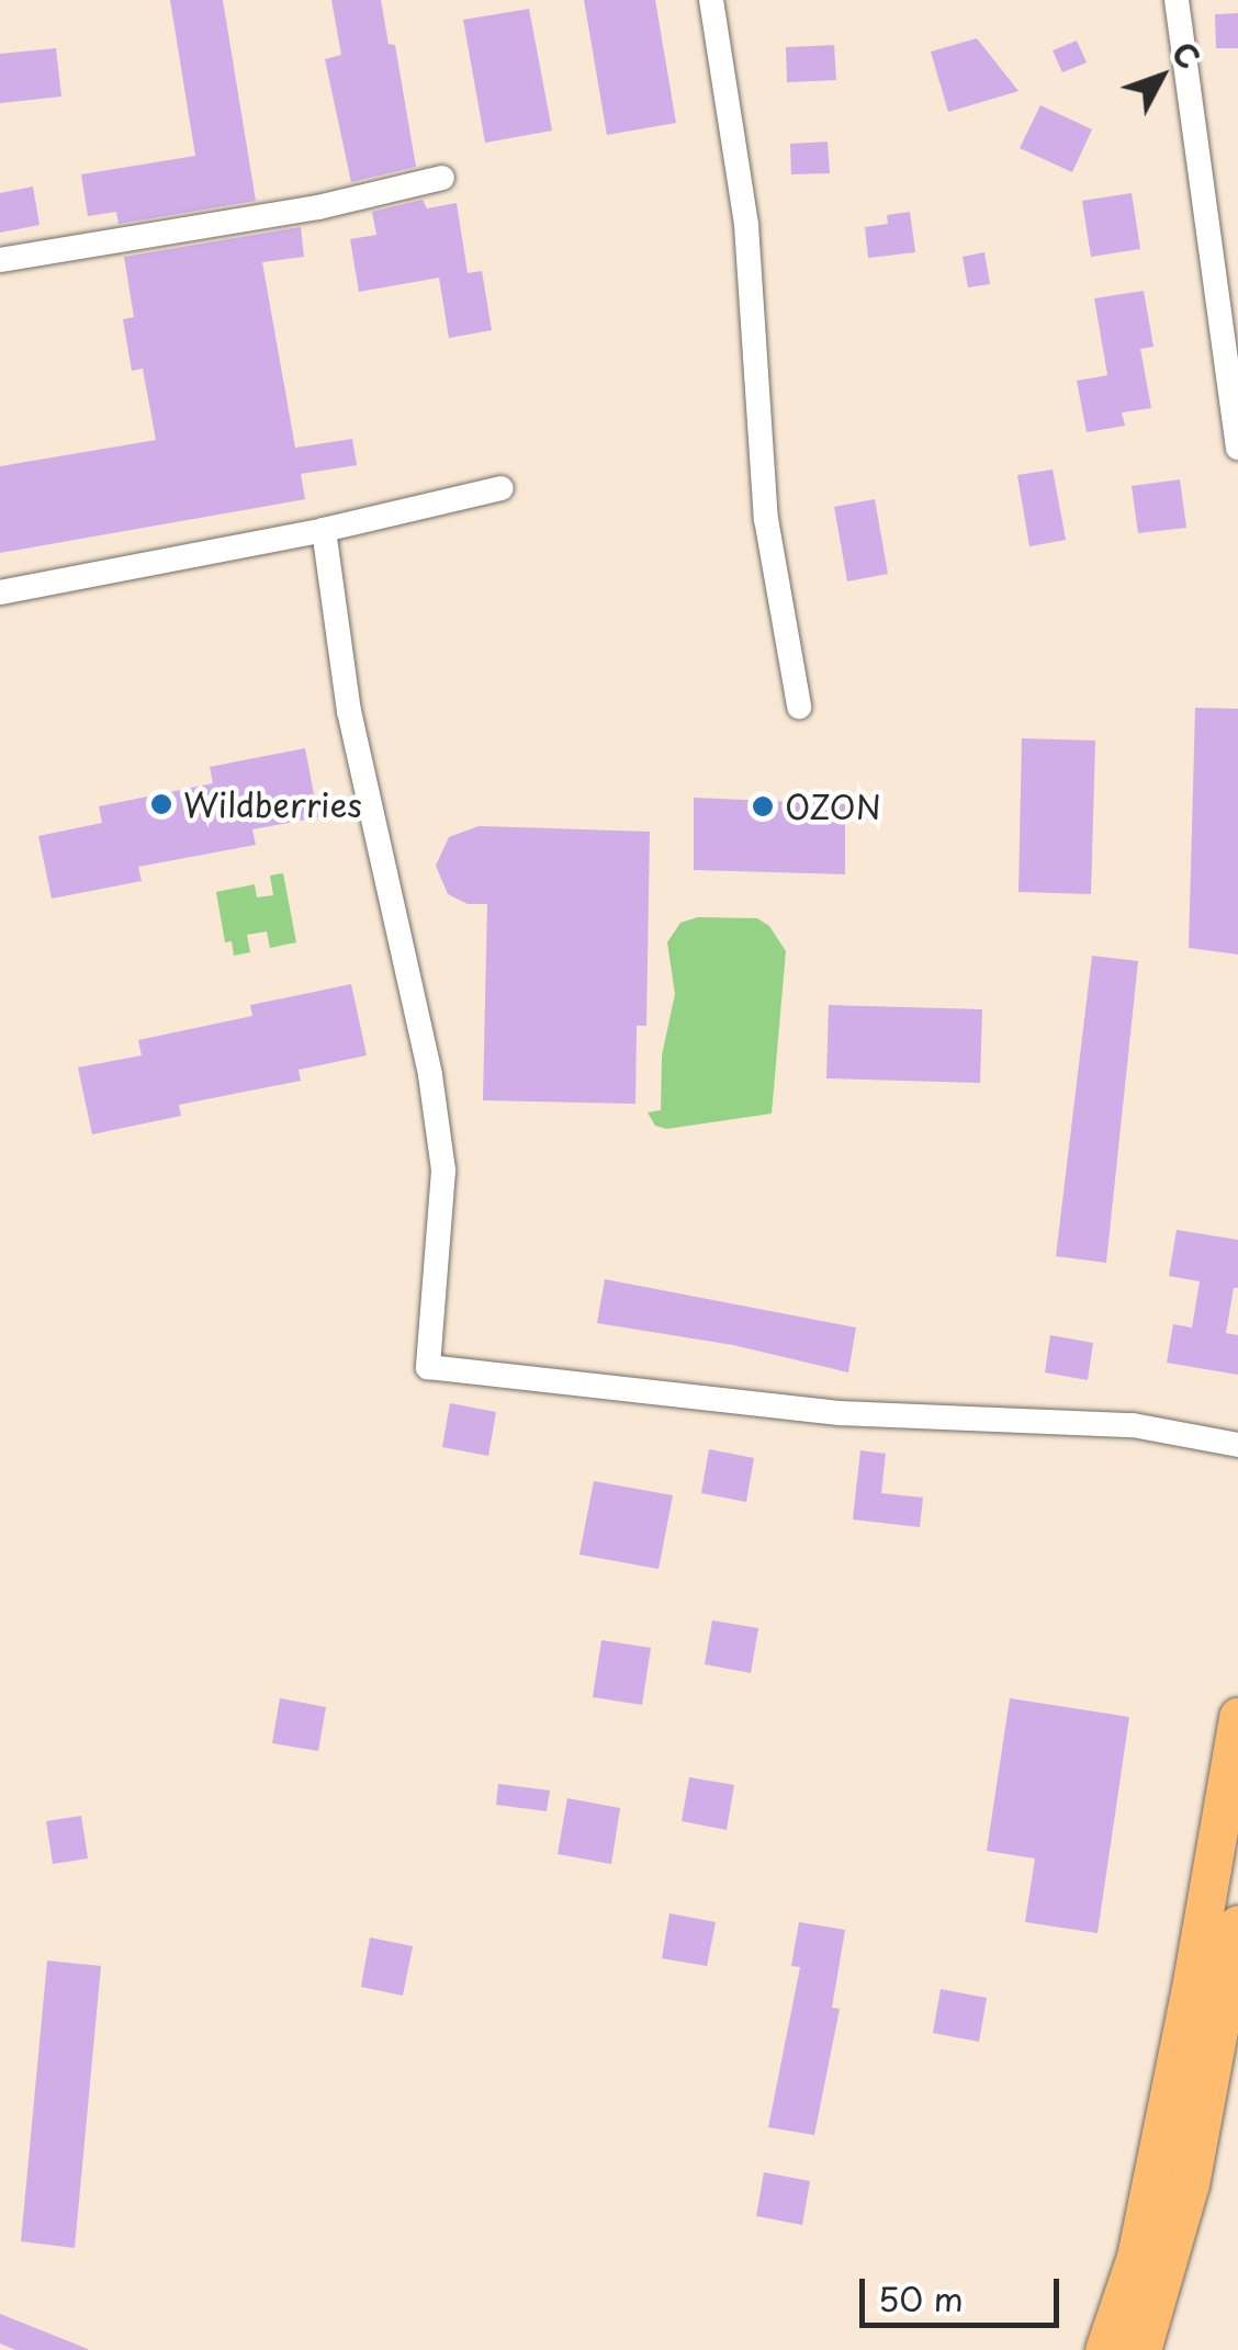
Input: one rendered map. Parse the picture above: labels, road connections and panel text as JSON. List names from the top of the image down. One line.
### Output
{"places":["Wildberries","OZON"],"scale_bar":"50 m","north":"top right"}
